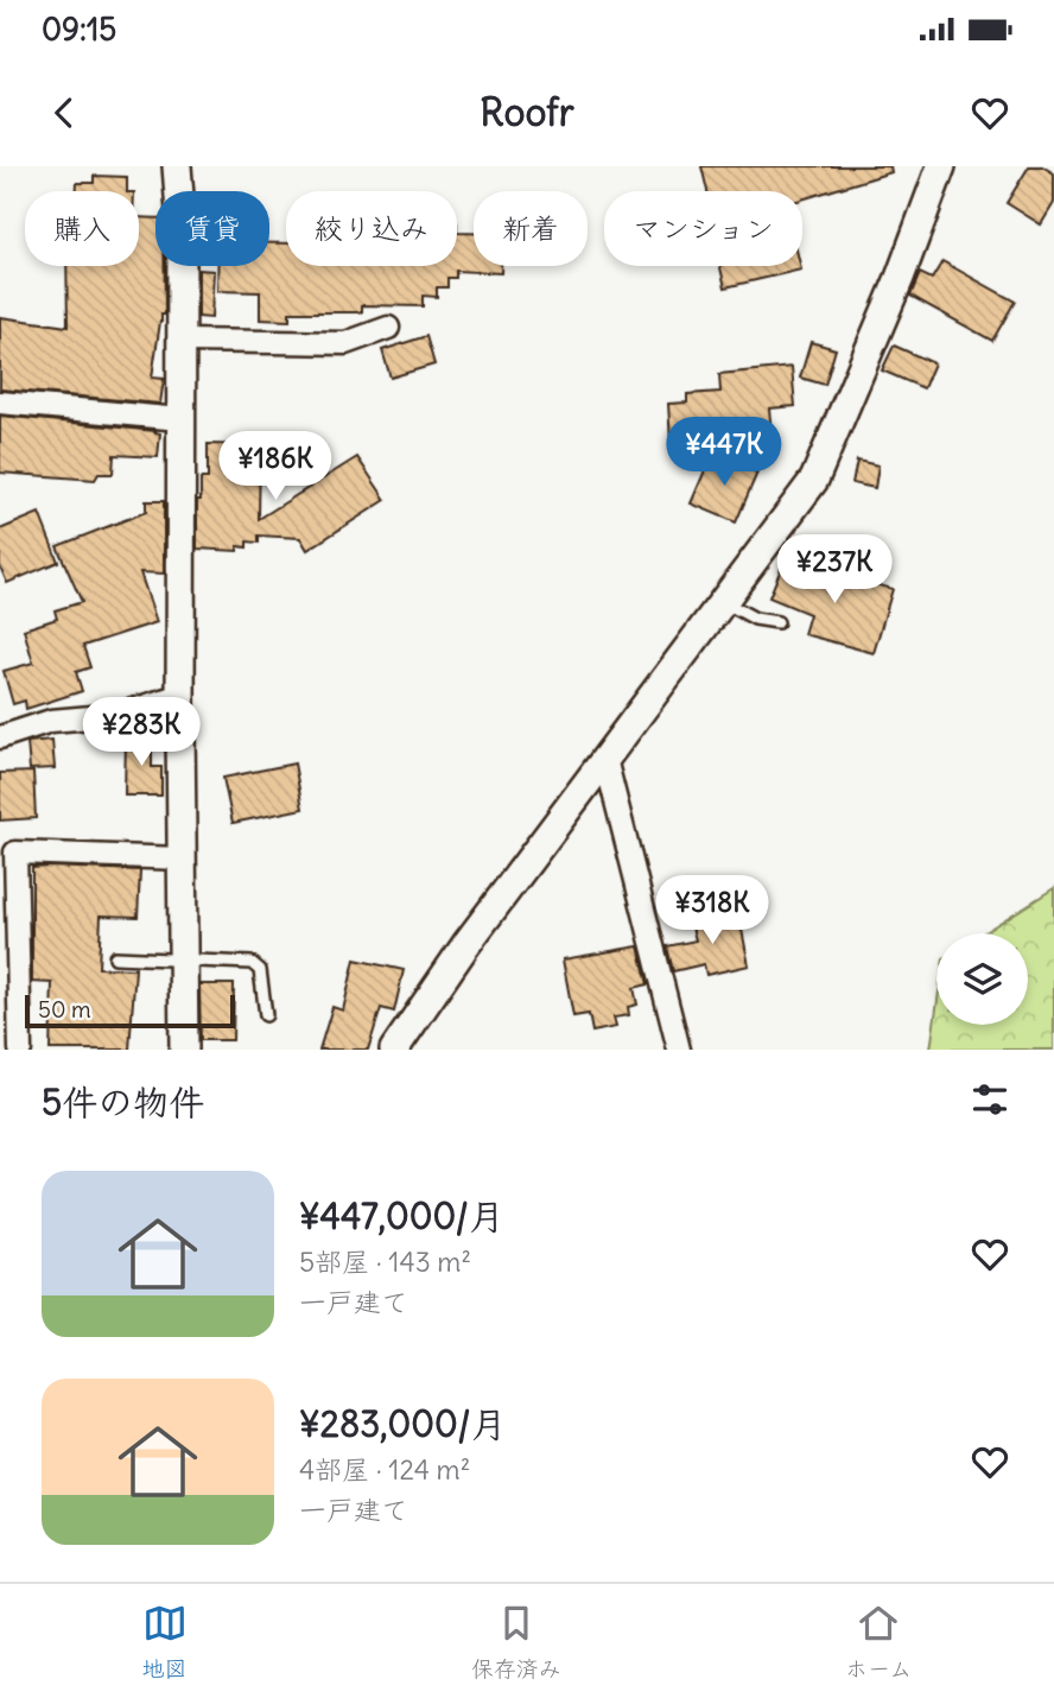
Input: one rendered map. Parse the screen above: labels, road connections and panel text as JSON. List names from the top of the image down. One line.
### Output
{"scale_bar":"50 m","page":{"status":"09:15","header":"Roofr","chip":["購入","賃貸","絞り込み","新着","マンション"],"price":["¥447K","¥186K","¥237K","¥283K","¥318K"],"scale":"50 m","heading":"5件の物件","list":[{"name":"¥447,000/月","note":"5部屋 · 143 m² · 一戸建て"},{"name":"¥283,000/月","note":"4部屋 · 124 m² · 一戸建て"}],"tabs":["地図","保存済み","ホーム"]}}
